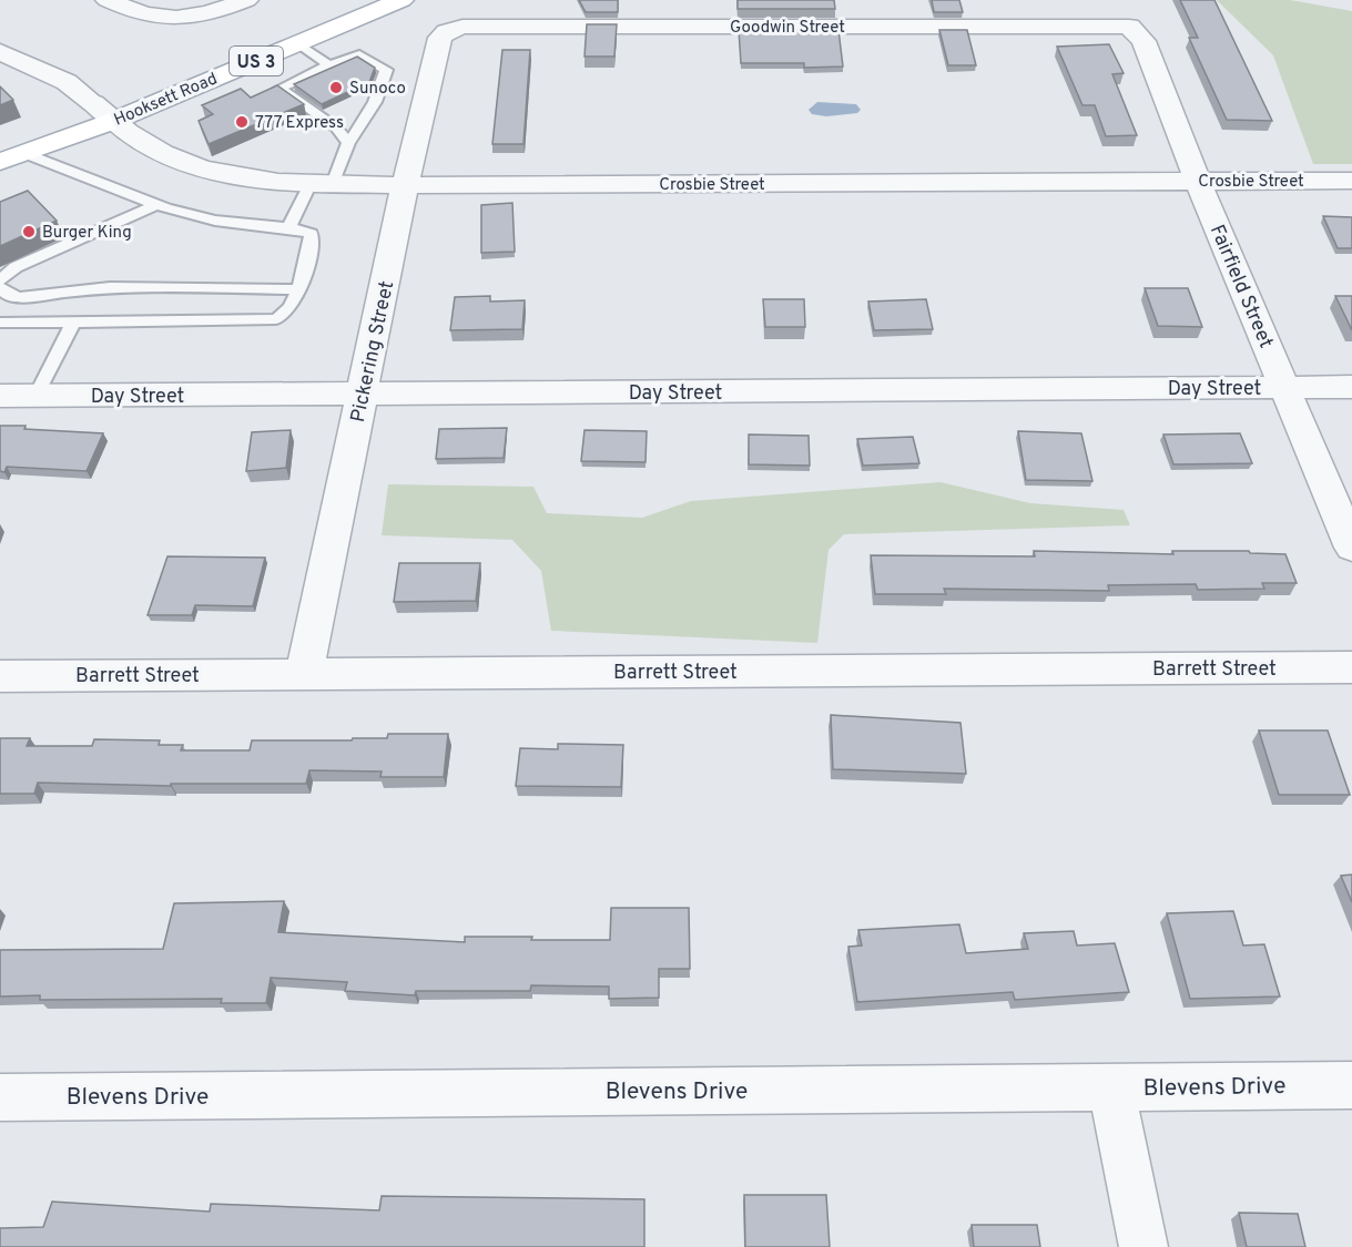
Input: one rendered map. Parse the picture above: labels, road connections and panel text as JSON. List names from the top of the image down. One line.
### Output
{"streets":{"main road":["US 3","Hooksett Road"],"street":["Goodwin Street","Crosbie Street","Fairfield Street","Pickering Street","Day Street","Barrett Street","Blevens Drive"]},"crossings":[["Goodwin Street","Fairfield Street"],["Goodwin Street","Pickering Street"],["Hooksett Road","Crosbie Street"],["Crosbie Street","Fairfield Street"],["Crosbie Street","Pickering Street"],["Fairfield Street","Day Street"],["Pickering Street","Day Street"],["Pickering Street","Barrett Street"]],"places":["Sunoco","777 Express","Burger King"]}
